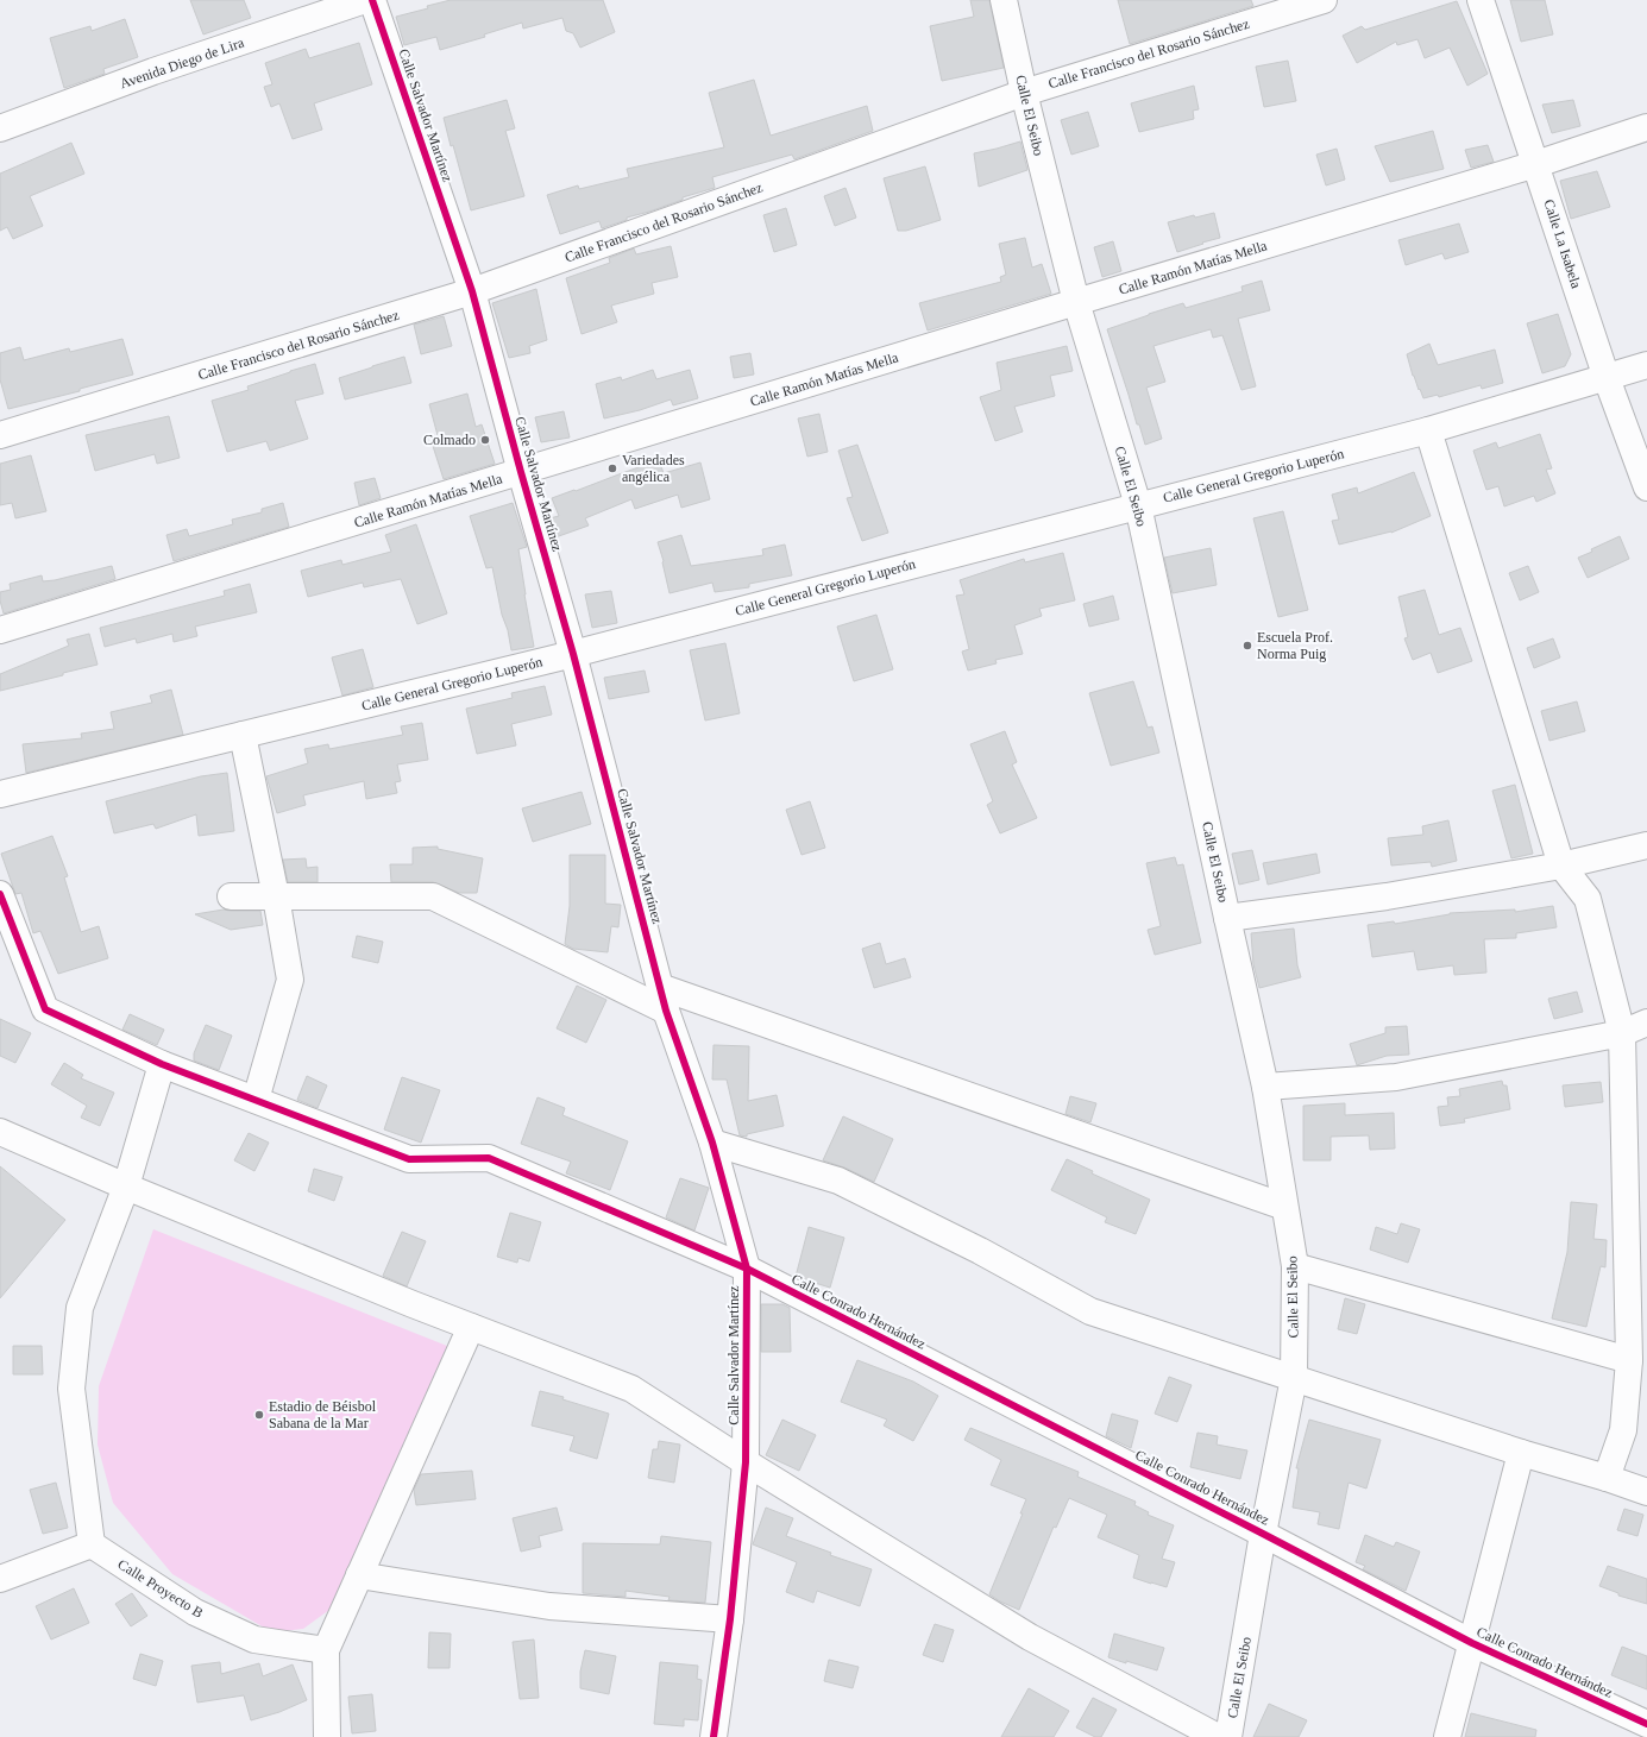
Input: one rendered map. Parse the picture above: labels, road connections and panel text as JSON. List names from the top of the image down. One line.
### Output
{"streets":{"street":["Calle Francisco del Rosario Sánchez","Avenida Diego de Lira","Calle Salvador Martínez","Calle El Seibo","Calle La Isabela","Calle Ramón Matías Mella","Calle General Gregorio Luperón","Calle Conrado Hernández","Calle Proyecto B"]},"crossings":[["Calle Francisco del Rosario Sánchez","Calle Salvador Martínez"],["Calle Francisco del Rosario Sánchez","Calle El Seibo"],["Calle Salvador Martínez","Calle Ramón Matías Mella"],["Calle Salvador Martínez","Calle General Gregorio Luperón"],["Calle Salvador Martínez","Calle Conrado Hernández"],["Calle El Seibo","Calle Ramón Matías Mella"],["Calle El Seibo","Calle General Gregorio Luperón"],["Calle El Seibo","Calle Conrado Hernández"],["Calle La Isabela","Calle Ramón Matías Mella"],["Calle La Isabela","Calle General Gregorio Luperón"]],"places":["Colmado","Variedades angélica","Escuela Prof. Norma Puig","Estadio de Béisbol Sabana de la Mar"]}
